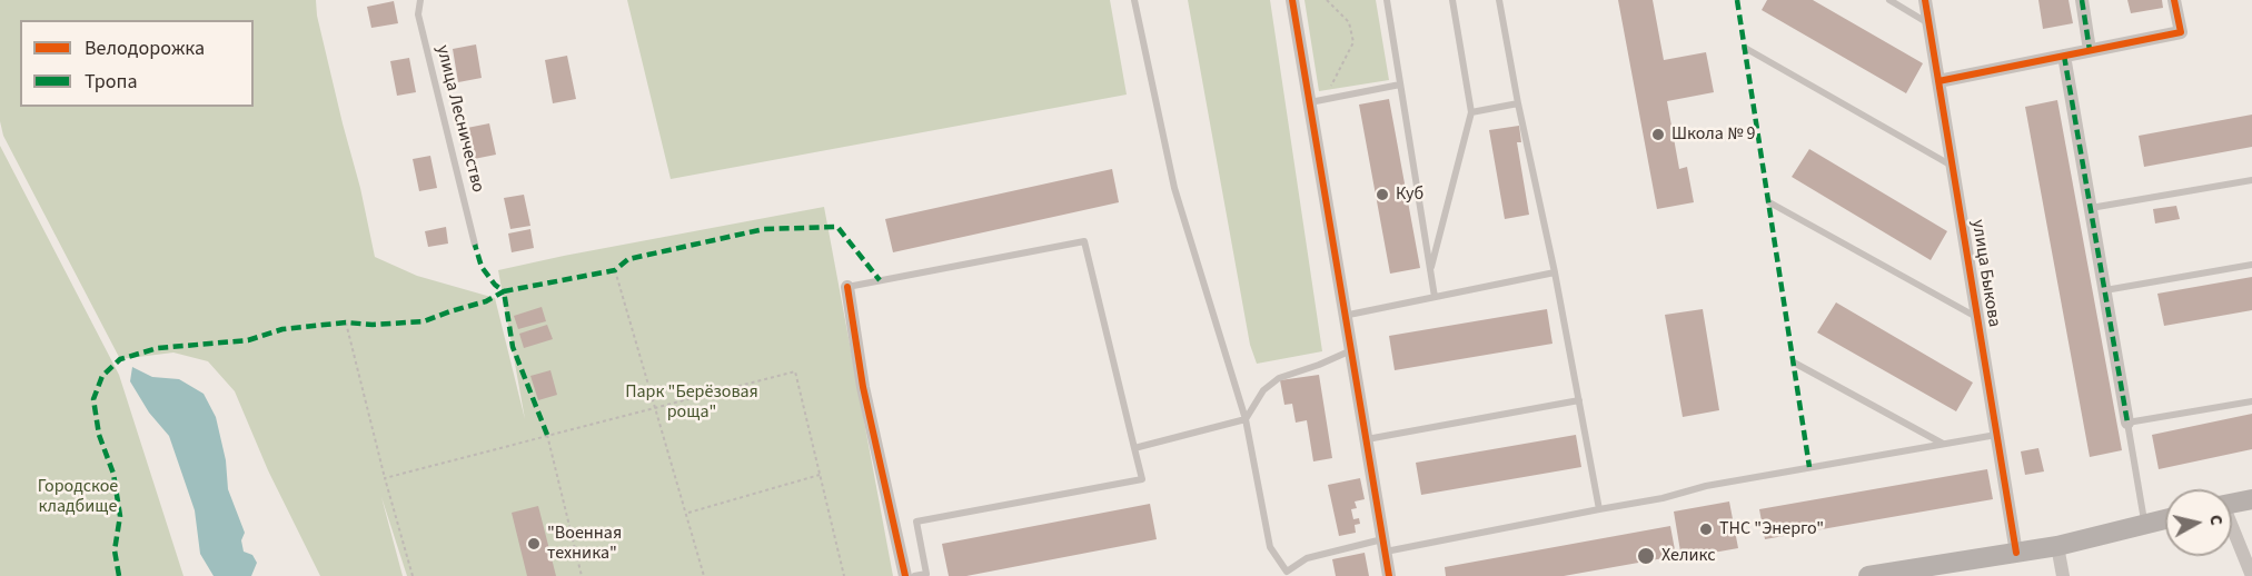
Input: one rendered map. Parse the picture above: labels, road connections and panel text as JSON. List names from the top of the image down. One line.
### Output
{"streets":{"street":["улица Быкова"],"lane":["улица Лесничество"]},"parks":["Парк \"Берёзовая роща\"","Городское кладбище"],"places":["Школа № 9","Куб","ТНС \"Энерго\"","\"Военная техника\"","Хеликс"],"legend":["Велодорожка","Тропа"],"north":"right"}
